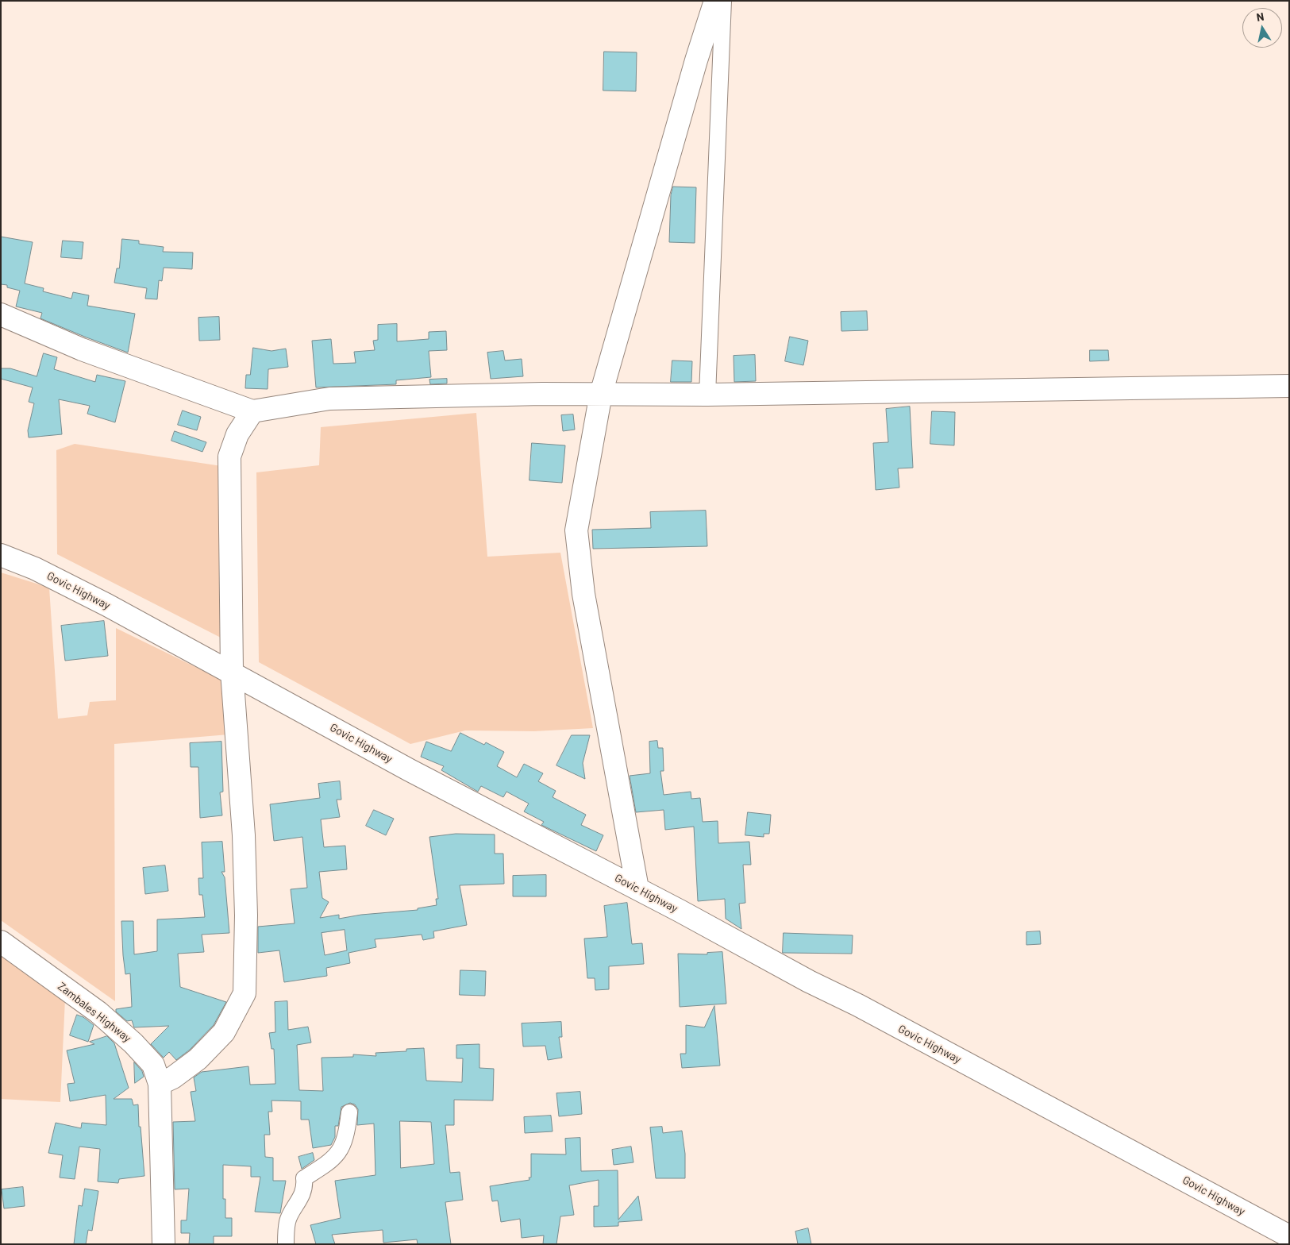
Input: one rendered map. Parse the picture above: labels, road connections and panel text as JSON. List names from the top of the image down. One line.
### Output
{"streets":{"street":["Govic Highway","Zambales Highway"]},"north":"top"}
